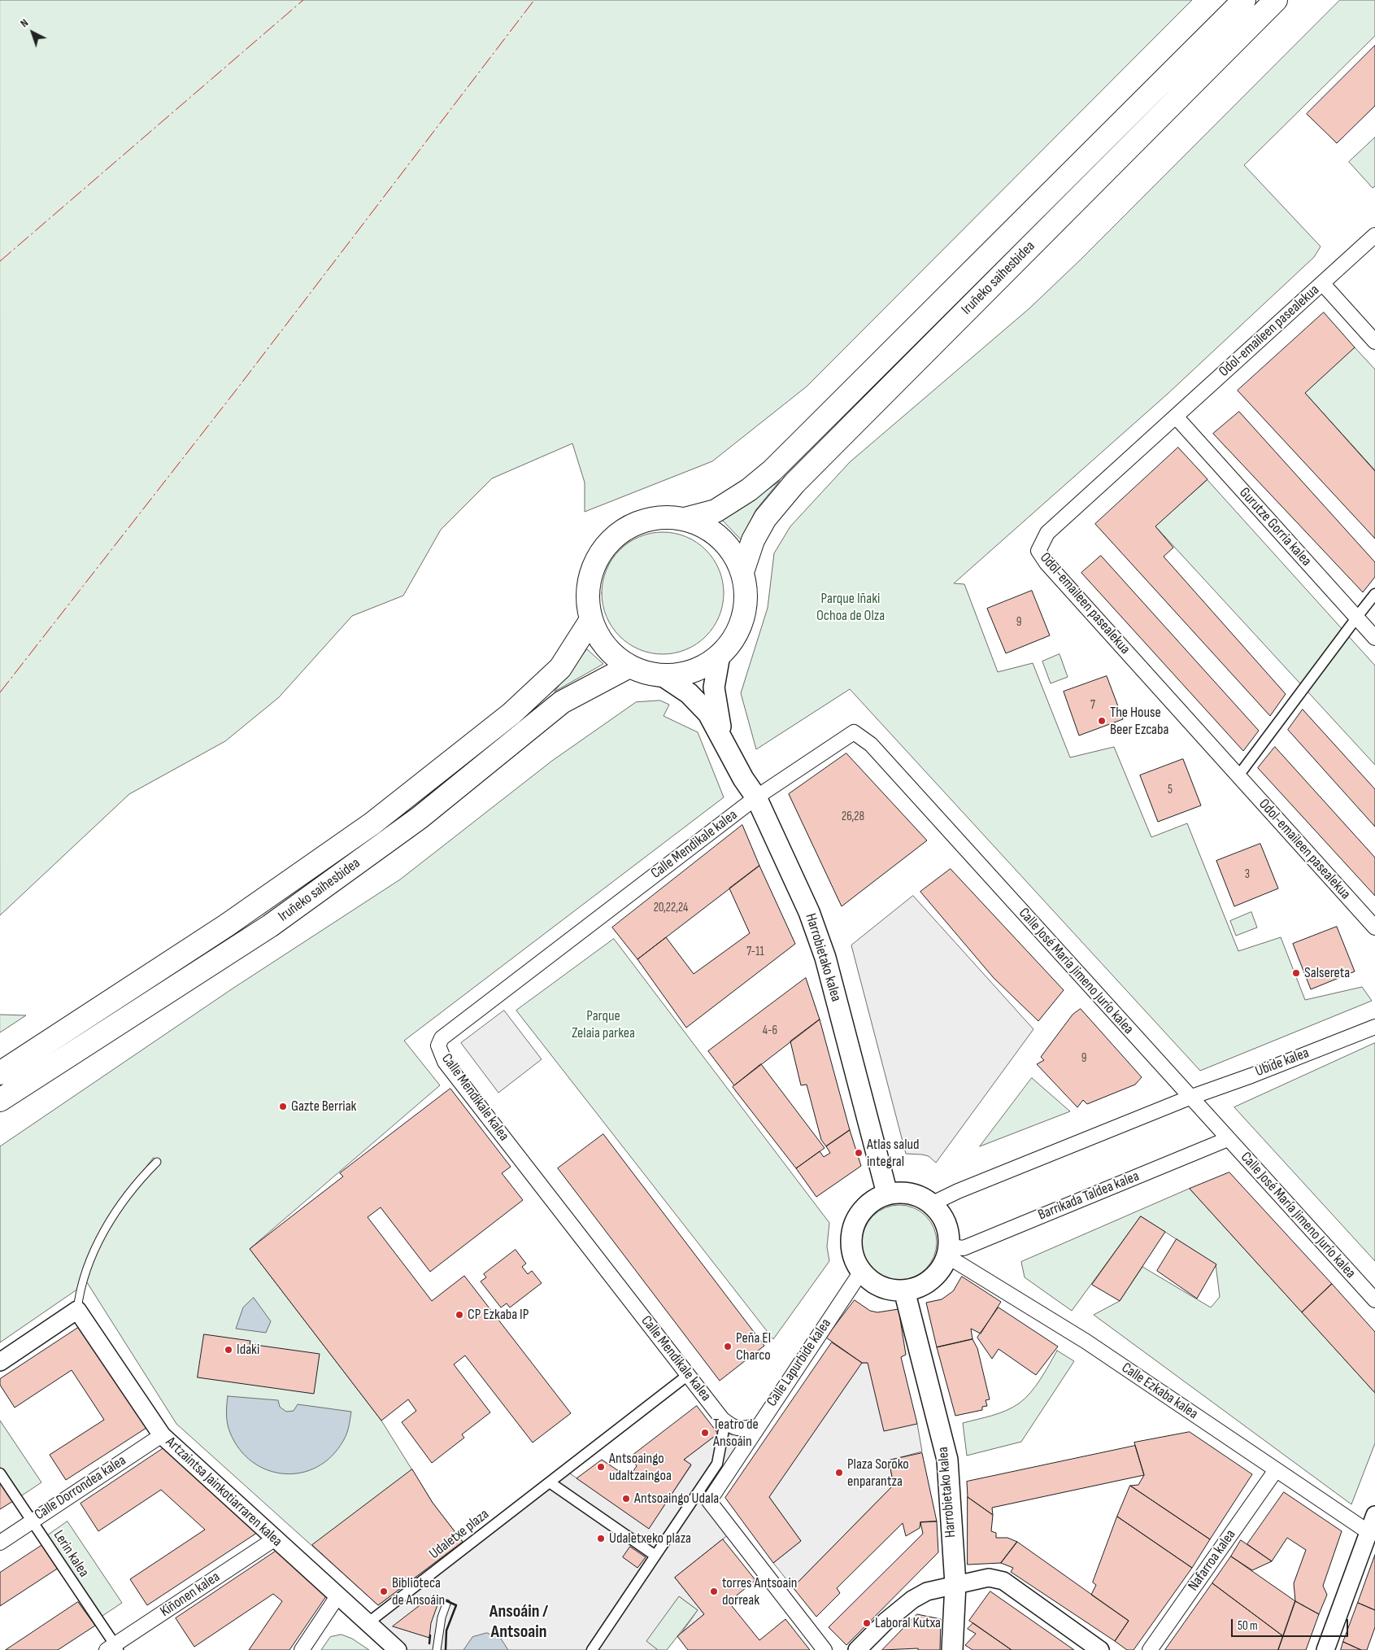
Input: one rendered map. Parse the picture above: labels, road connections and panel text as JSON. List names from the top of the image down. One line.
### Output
{"streets":{"highway":["Iruñeko saihesbidea"],"main road":["Harrobietako kalea"],"street":["Odol-emaileen pasealekua","Gurutze Gorria kalea","Calle Mendikale kalea","Calle José María Jimeno Jurío kalea","Ubide kalea","Barrikada Taldea kalea","Calle Lapurbide kalea","Calle Ezkaba kalea","Calle Dorrondea kalea","Artzaintsa Jainkotiarraren kalea","Udaletxe plaza","Lerin kalea","Nafarroa kalea","Kiñonen kalea"]},"crossings":[["Odol-emaileen pasealekua","Gurutze Gorria kalea"],["Calle Mendikale kalea","Harrobietako kalea"],["Calle Mendikale kalea","Calle José María Jimeno Jurío kalea"],["Calle Mendikale kalea","Calle Lapurbide kalea"],["Calle Mendikale kalea","Udaletxe plaza"],["Harrobietako kalea","Calle José María Jimeno Jurío kalea"],["Harrobietako kalea","Barrikada Taldea kalea"],["Harrobietako kalea","Calle Lapurbide kalea"],["Harrobietako kalea","Calle Ezkaba kalea"],["Calle José María Jimeno Jurío kalea","Ubide kalea"],["Calle José María Jimeno Jurío kalea","Barrikada Taldea kalea"],["Barrikada Taldea kalea","Calle Lapurbide kalea"],["Barrikada Taldea kalea","Calle Ezkaba kalea"],["Calle Lapurbide kalea","Calle Ezkaba kalea"],["Calle Ezkaba kalea","Nafarroa kalea"],["Calle Dorrondea kalea","Artzaintsa Jainkotiarraren kalea"],["Calle Dorrondea kalea","Lerin kalea"],["Artzaintsa Jainkotiarraren kalea","Udaletxe plaza"],["Artzaintsa Jainkotiarraren kalea","Kiñonen kalea"],["Lerin kalea","Kiñonen kalea"]],"districts":["Ansoáin / Antsoain"],"parks":["Parque Iñaki Ochoa de Olza","Parque Zelaia parkea"],"places":["The House Beer Ezcaba","Salsereta","Gazte Berriak","Atlas salud integral","CP Ezkaba IP","Peña El Charco","Idaki","Teatro de Ansoáin","Antsoaingo udaltzaingoa","Plaza Soroko enparantza","Antsoaingo Udala","Udaletxeko plaza","Biblioteca de Ansoáin","torres Antsoain dorreak","Laboral Kutxa"],"house_numbers":["9","7","5","26,28","3","20,22,24","7-11","4-6","9"],"scale_bar":"50 m","north":"top left"}
